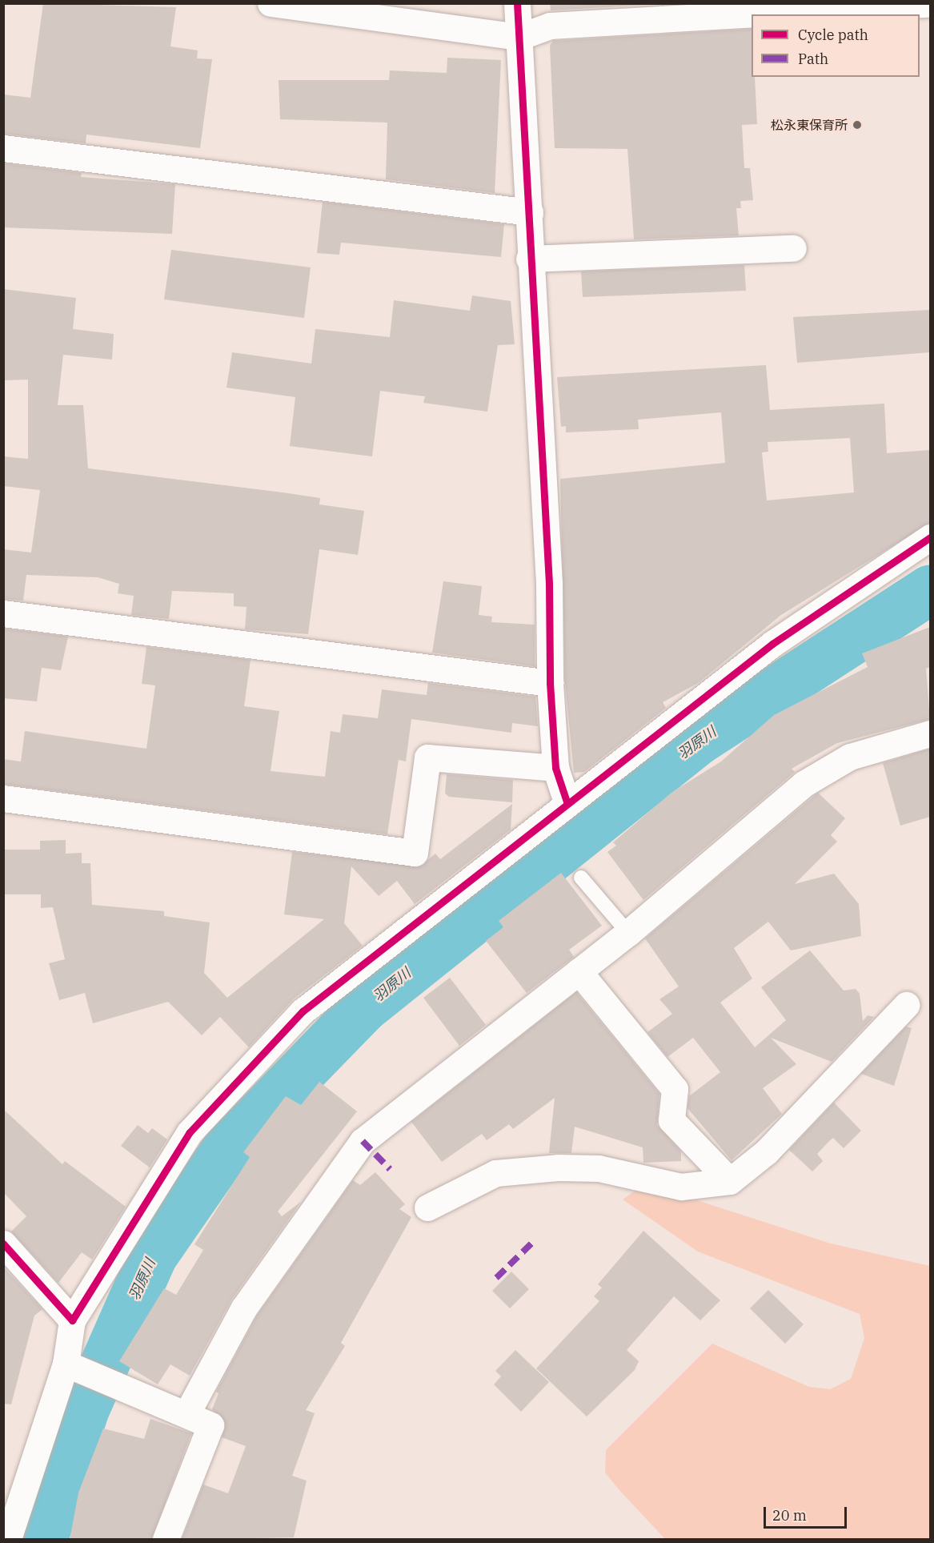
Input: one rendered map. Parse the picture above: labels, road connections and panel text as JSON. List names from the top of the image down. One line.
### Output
{"water":["羽原川"],"places":["松永東保育所"],"legend":["Cycle path","Path"],"scale_bar":"20 m"}
